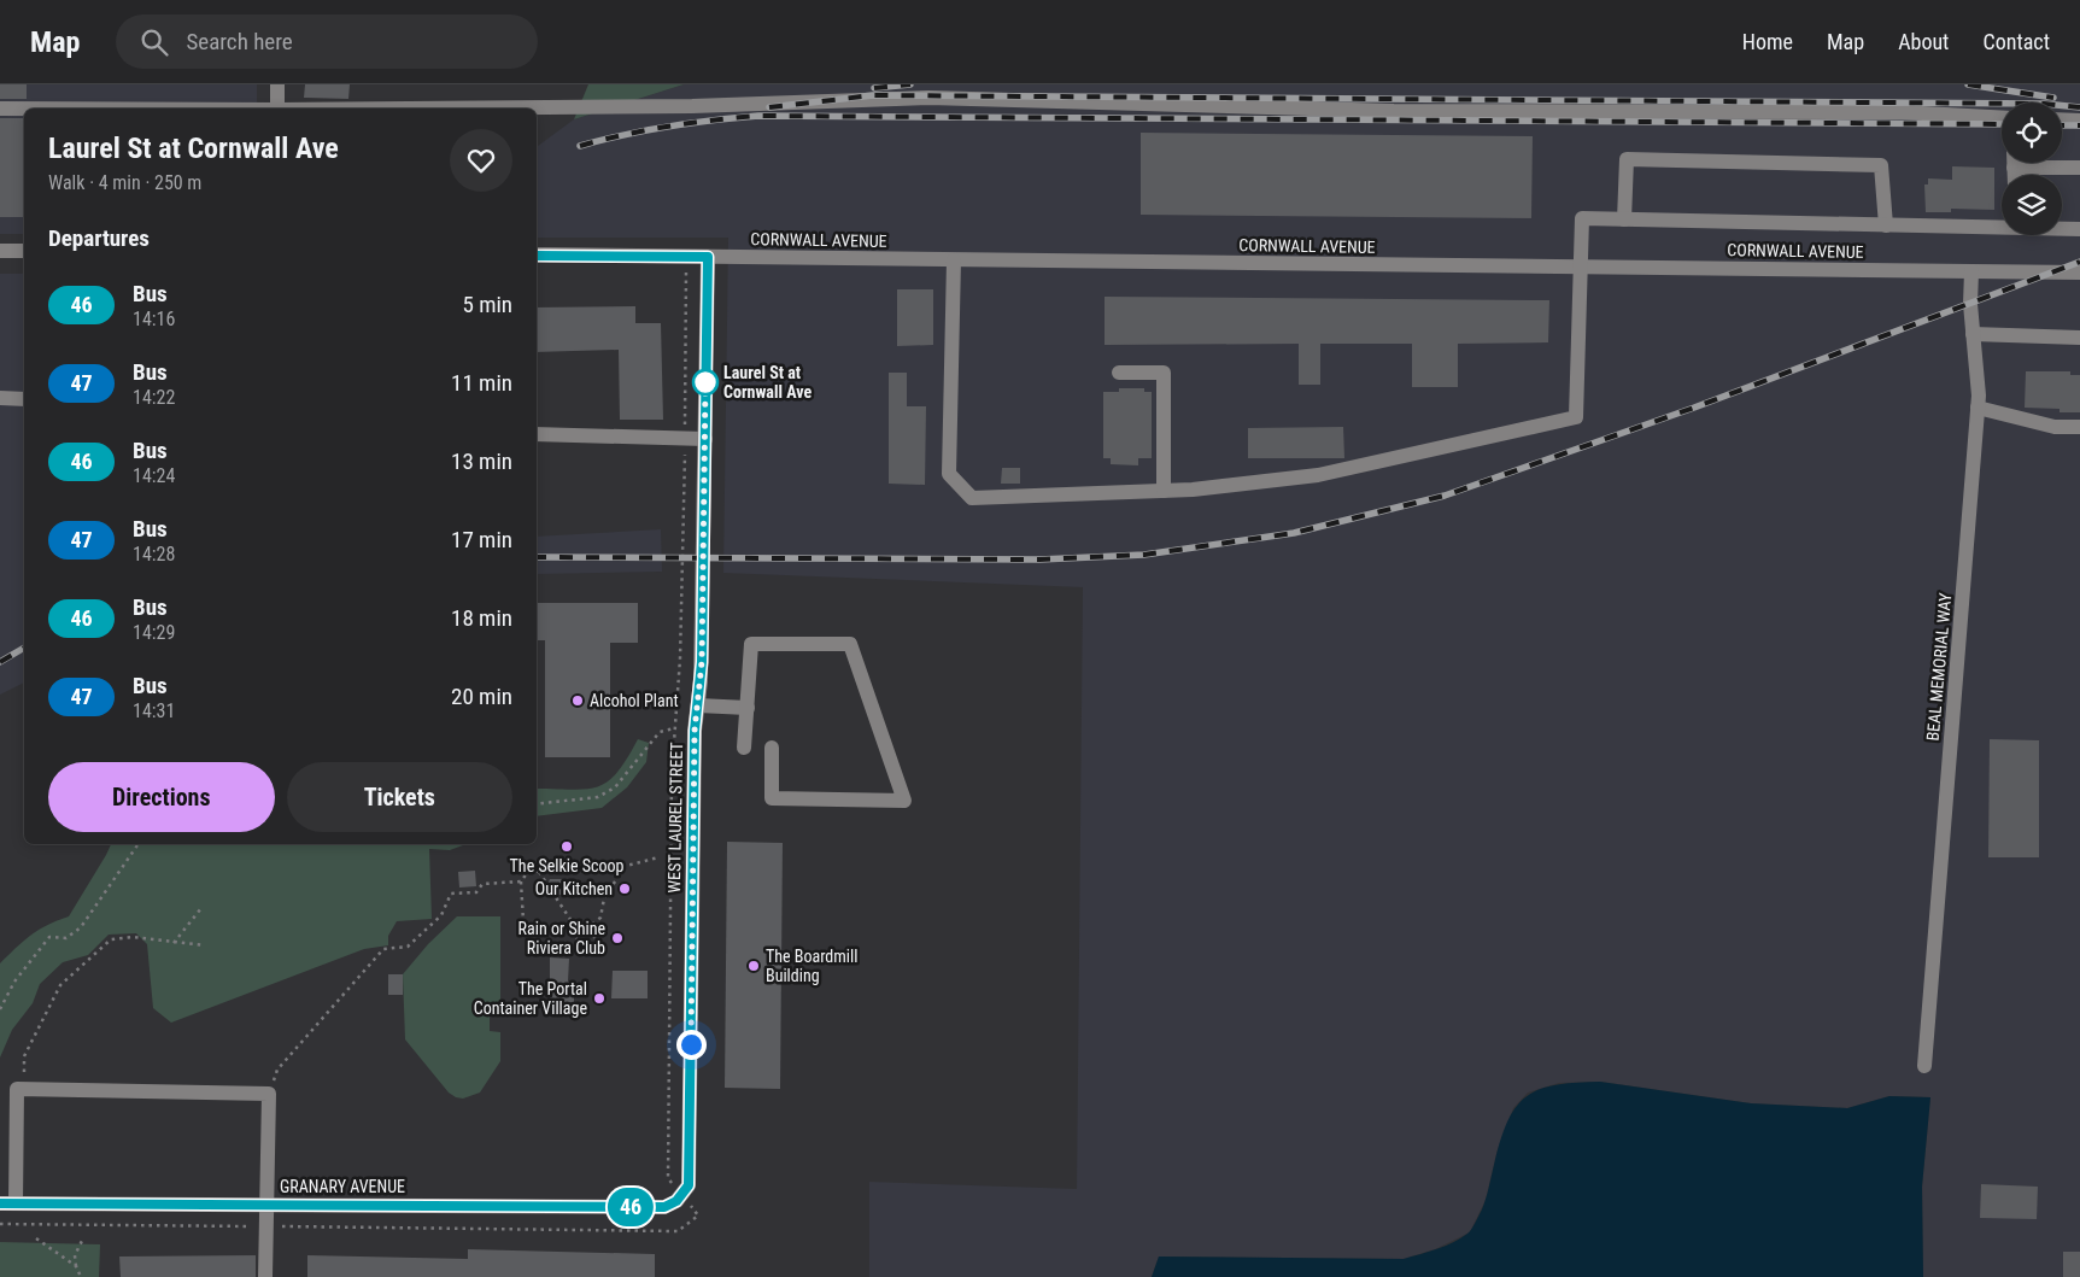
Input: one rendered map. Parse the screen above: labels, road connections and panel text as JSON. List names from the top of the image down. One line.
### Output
{"streets":{"street":["CORNWALL AVENUE","BEAL MEMORIAL WAY","WEST LAUREL STREET","GRANARY AVENUE"]},"crossings":[["CORNWALL AVENUE","BEAL MEMORIAL WAY"],["CORNWALL AVENUE","WEST LAUREL STREET"],["WEST LAUREL STREET","GRANARY AVENUE"]],"places":["Laurel St at Cornwall Ave","Alcohol Plant","The Selkie Scoop","Our Kitchen","Rain or Shine Riviera Club","The Boardmill Building","The Portal Container Village"],"lines":["bus line 46"],"page":{"header":"Map","search":"Search here","nav":["Home","Map","About","Contact"],"on_map":"46","heading":[["Laurel St at Cornwall Ave","Walk · 4 min · 250 m"],"Departures"],"list":[{"mark":"46","name":"Bus","note":"14:16","value":"5 min"},{"mark":"47","name":"Bus","note":"14:22","value":"11 min"},{"mark":"46","name":"Bus","note":"14:24","value":"13 min"},{"mark":"47","name":"Bus","note":"14:28","value":"17 min"},{"mark":"46","name":"Bus","note":"14:29","value":"18 min"},{"mark":"47","name":"Bus","note":"14:31","value":"20 min"}],"buttons":["Directions","Tickets"]}}
